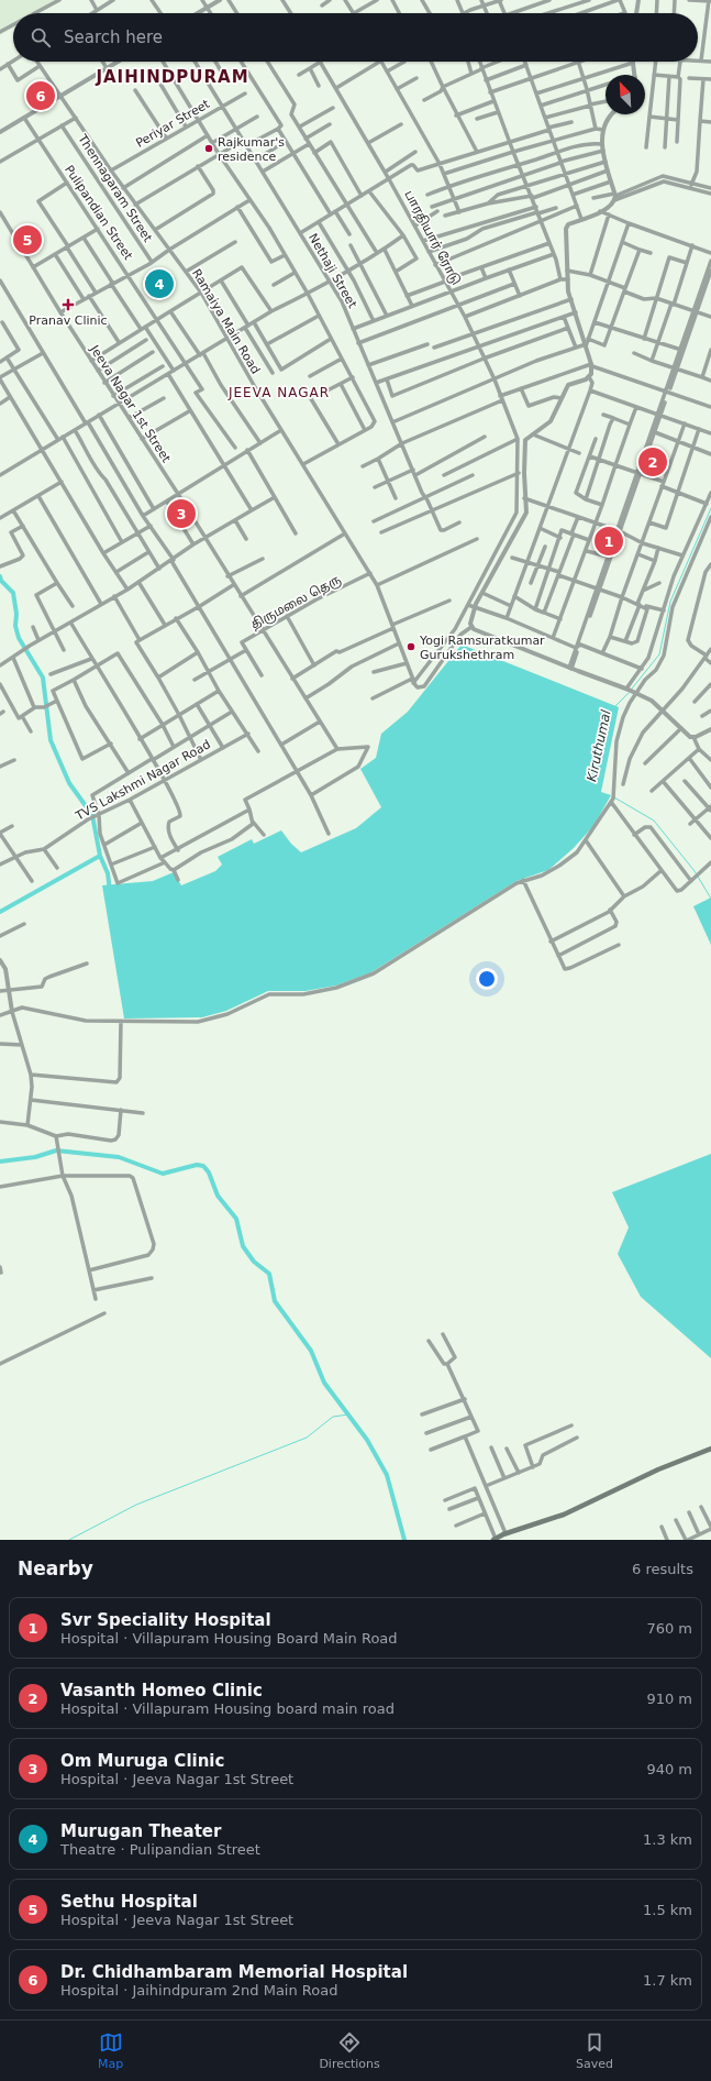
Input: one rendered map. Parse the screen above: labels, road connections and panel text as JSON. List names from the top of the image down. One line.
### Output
{"streets":{"street":["Periyar Street","Thennagaram Street","Pulipandian Street","பாரதியார் ரோடு","Nethaji Street","Ramaiya Main Road","Jeeva Nagar 1st Street","திருமலை தெரு","TVS Lakshmi Nagar Road"]},"crossings":[["Periyar Street","Nethaji Street"],["Periyar Street","Ramaiya Main Road"],["Ramaiya Main Road","திருமலை தெரு"],["Jeeva Nagar 1st Street","திருமலை தெரு"]],"districts":["JAIHINDPURAM","JEEVA NAGAR"],"water":["Kiruthumal"],"places":{"other":["Rajkumar's residence","Yogi Ramsuratkumar Gurukshethram"],"health":["Pranav Clinic"]},"north":"top left","page":{"search":"Search here","pins":["6","5","4","2","3","1"],"heading":["Nearby","6 results"],"list":[{"mark":"1","name":"Svr Speciality Hospital","note":"Hospital · Villapuram Housing Board Main Road","value":"760 m"},{"mark":"2","name":"Vasanth Homeo Clinic","note":"Hospital · Villapuram Housing board main road","value":"910 m"},{"mark":"3","name":"Om Muruga Clinic","note":"Hospital · Jeeva Nagar 1st Street","value":"940 m"},{"mark":"4","name":"Murugan Theater","note":"Theatre · Pulipandian Street","value":"1.3 km"},{"mark":"5","name":"Sethu Hospital","note":"Hospital · Jeeva Nagar 1st Street","value":"1.5 km"},{"mark":"6","name":"Dr. Chidhambaram Memorial Hospital","note":"Hospital · Jaihindpuram 2nd Main Road","value":"1.7 km"}],"nav":["Map","Directions","Saved"]}}
